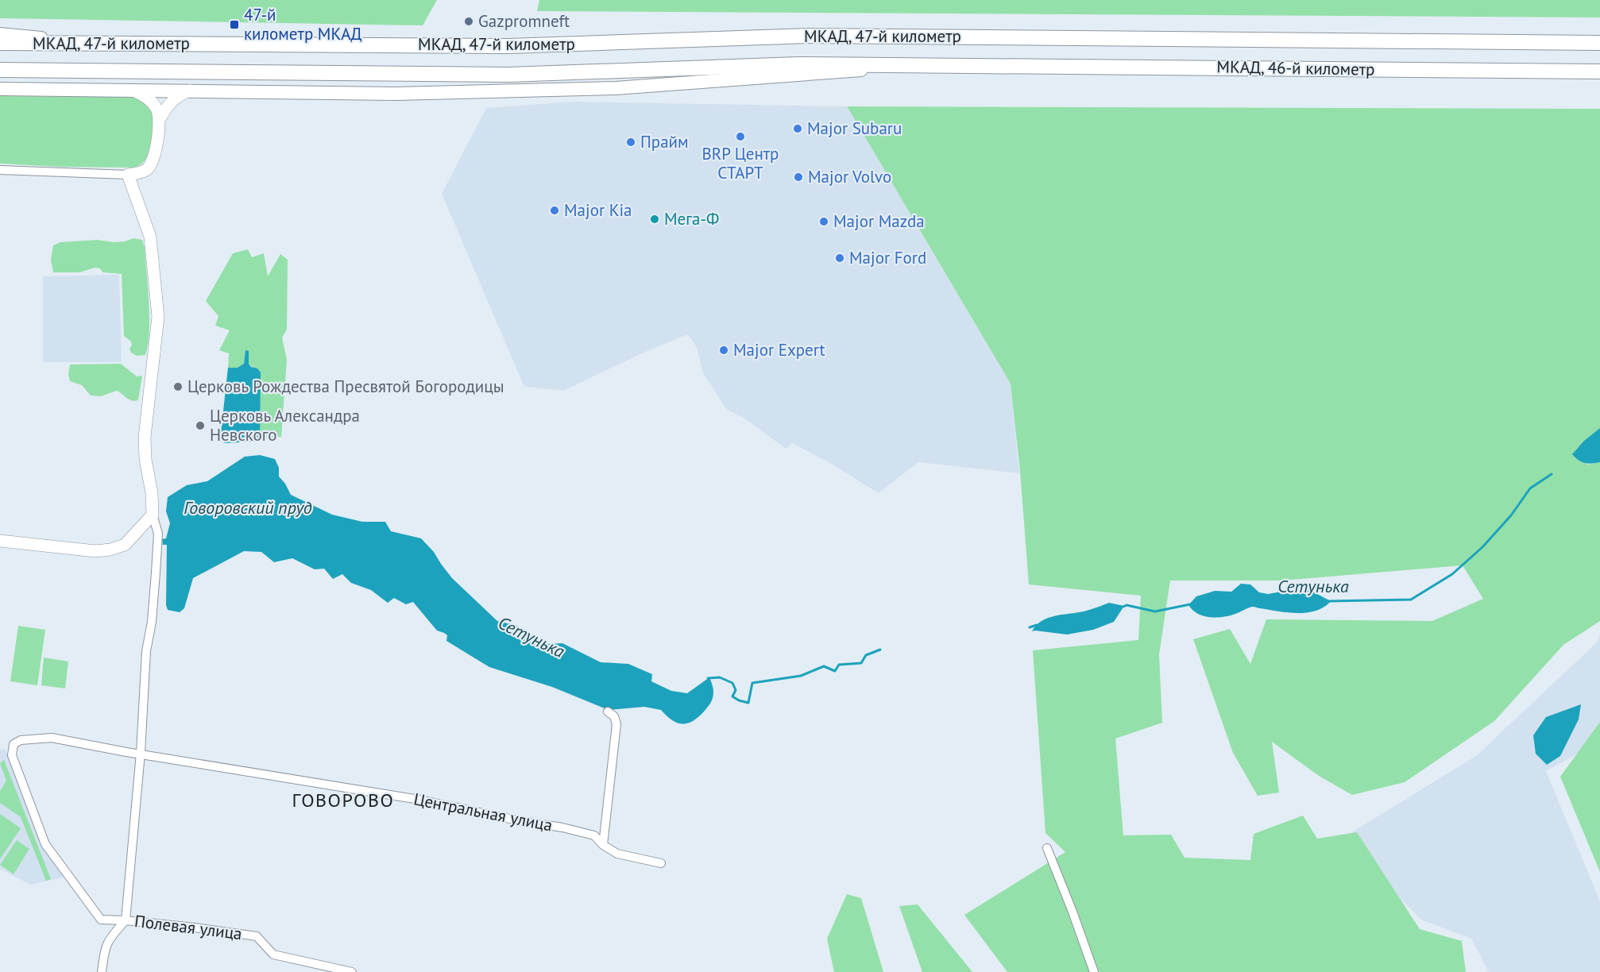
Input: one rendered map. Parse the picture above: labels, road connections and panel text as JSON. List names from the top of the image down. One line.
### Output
{"streets":{"highway":["МКАД, 47-й километр","МКАД, 46-й километр"],"street":["Центральная улица","Полевая улица"]},"crossings":[["МКАД, 47-й километр","МКАД, 46-й километр"],["Центральная улица","Полевая улица"]],"districts":["ГОВОРОВО"],"water":["Говоровский пруд","Сетунька"],"places":{"other":["Gazpromneft","Major Subaru","BRP Центр СТАРТ","Прайм","Major Volvo","Major Kia","Мега-Ф","Major Mazda","Major Ford","Major Expert","Церковь Рождества Пресвятой Богородицы","Церковь Александра Невского"],"transit":["47-й километр МКАД"]}}
